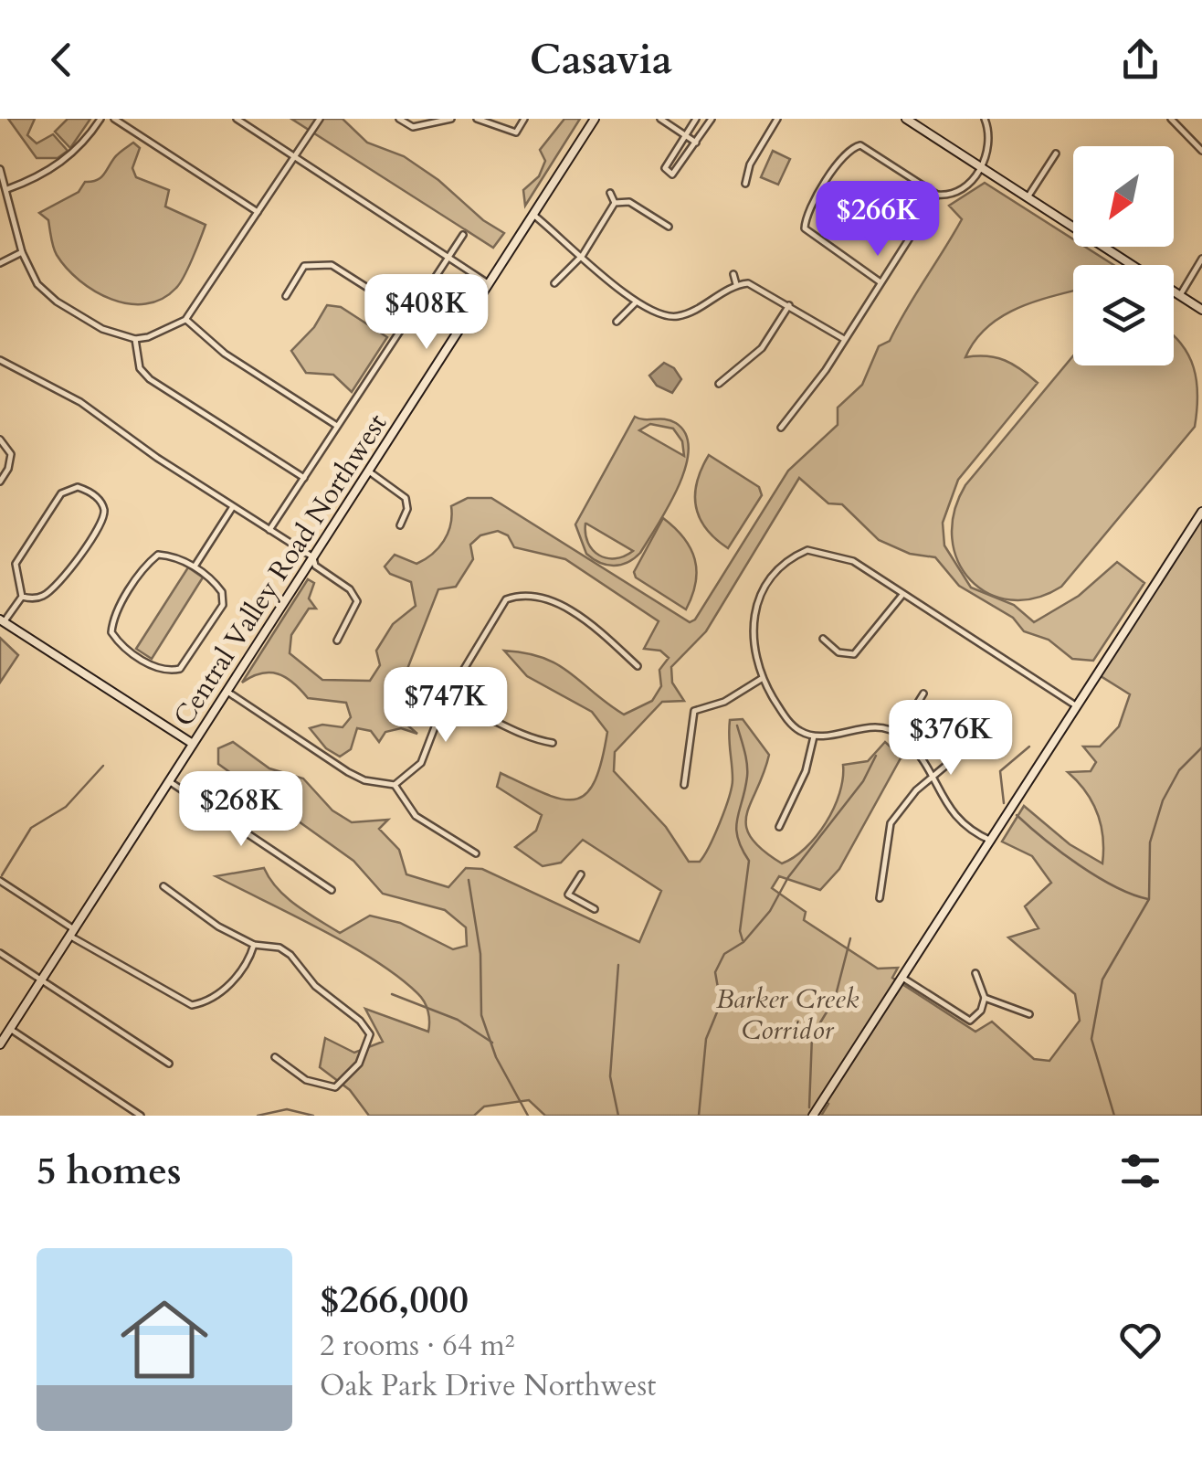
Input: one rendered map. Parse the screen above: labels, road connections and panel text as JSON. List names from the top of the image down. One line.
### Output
{"streets":{"main road":["Central Valley Road Northwest"]},"parks":["Barker Creek Corridor"],"north":"bottom left","page":{"header":"Casavia","price":["$266K","$408K","$747K","$376K","$268K"],"heading":"5 homes","list":[{"name":"$266,000","note":"2 rooms · 64 m² · Oak Park Drive Northwest"}]}}
